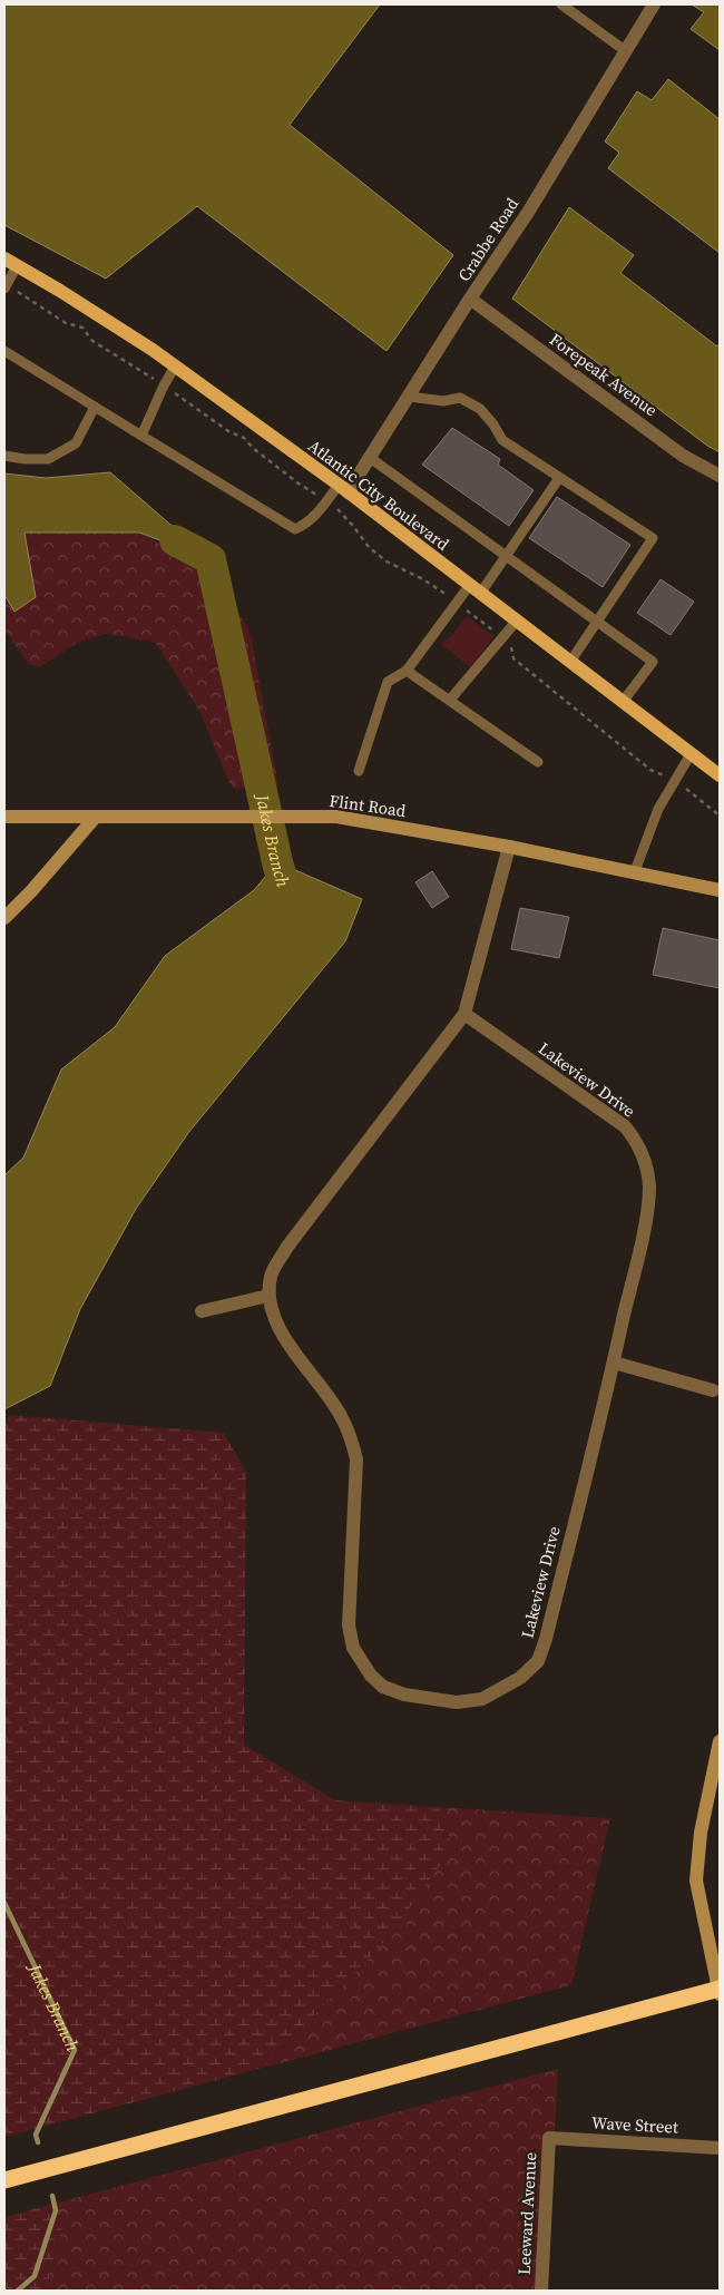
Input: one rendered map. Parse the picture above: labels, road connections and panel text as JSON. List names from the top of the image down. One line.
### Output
{"streets":{"main road":["Atlantic City Boulevard"],"street":["Crabbe Road","Forepeak Avenue","Flint Road","Lakeview Drive","Wave Street","Leeward Avenue"]},"crossings":[["Crabbe Road","Forepeak Avenue"],["Crabbe Road","Atlantic City Boulevard"],["Wave Street","Leeward Avenue"]],"water":["Jakes Branch"]}
